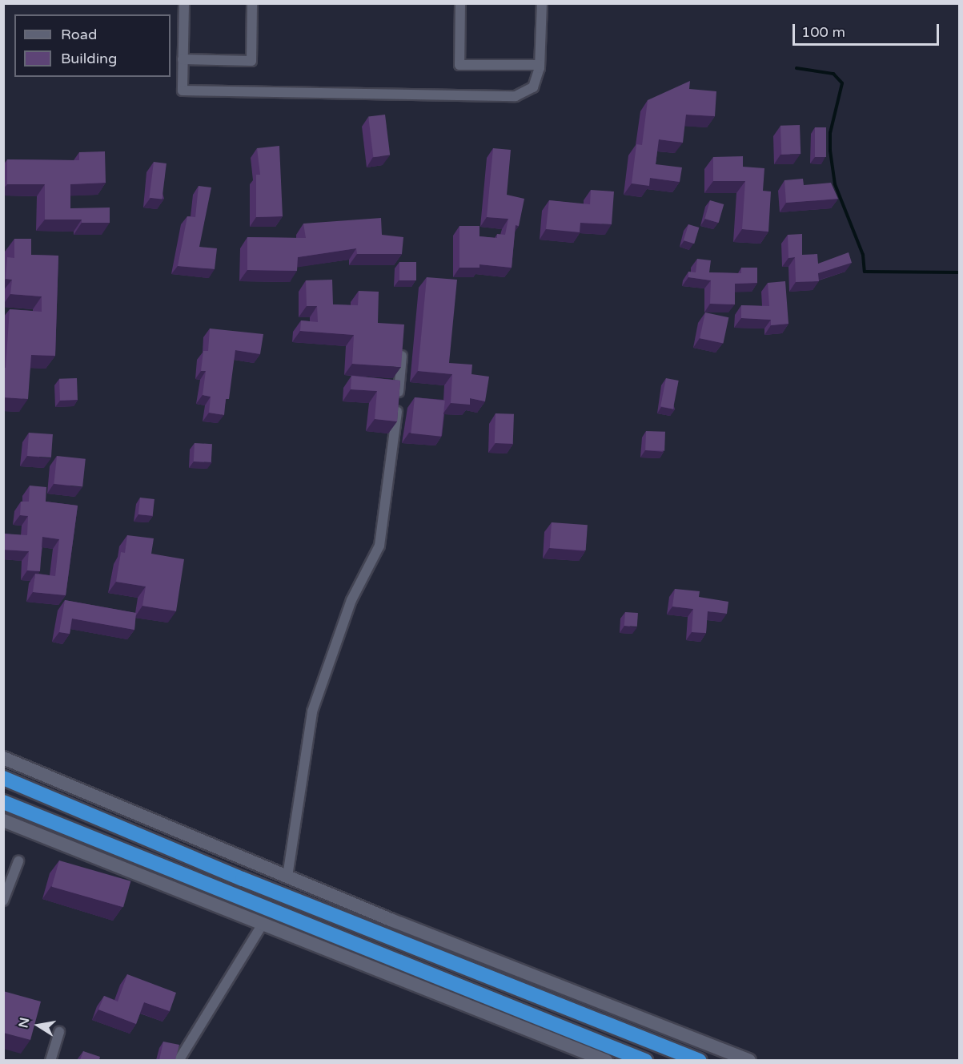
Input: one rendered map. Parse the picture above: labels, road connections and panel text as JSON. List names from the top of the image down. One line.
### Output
{"legend":["Road","Building"],"scale_bar":"100 m","north":"left"}
